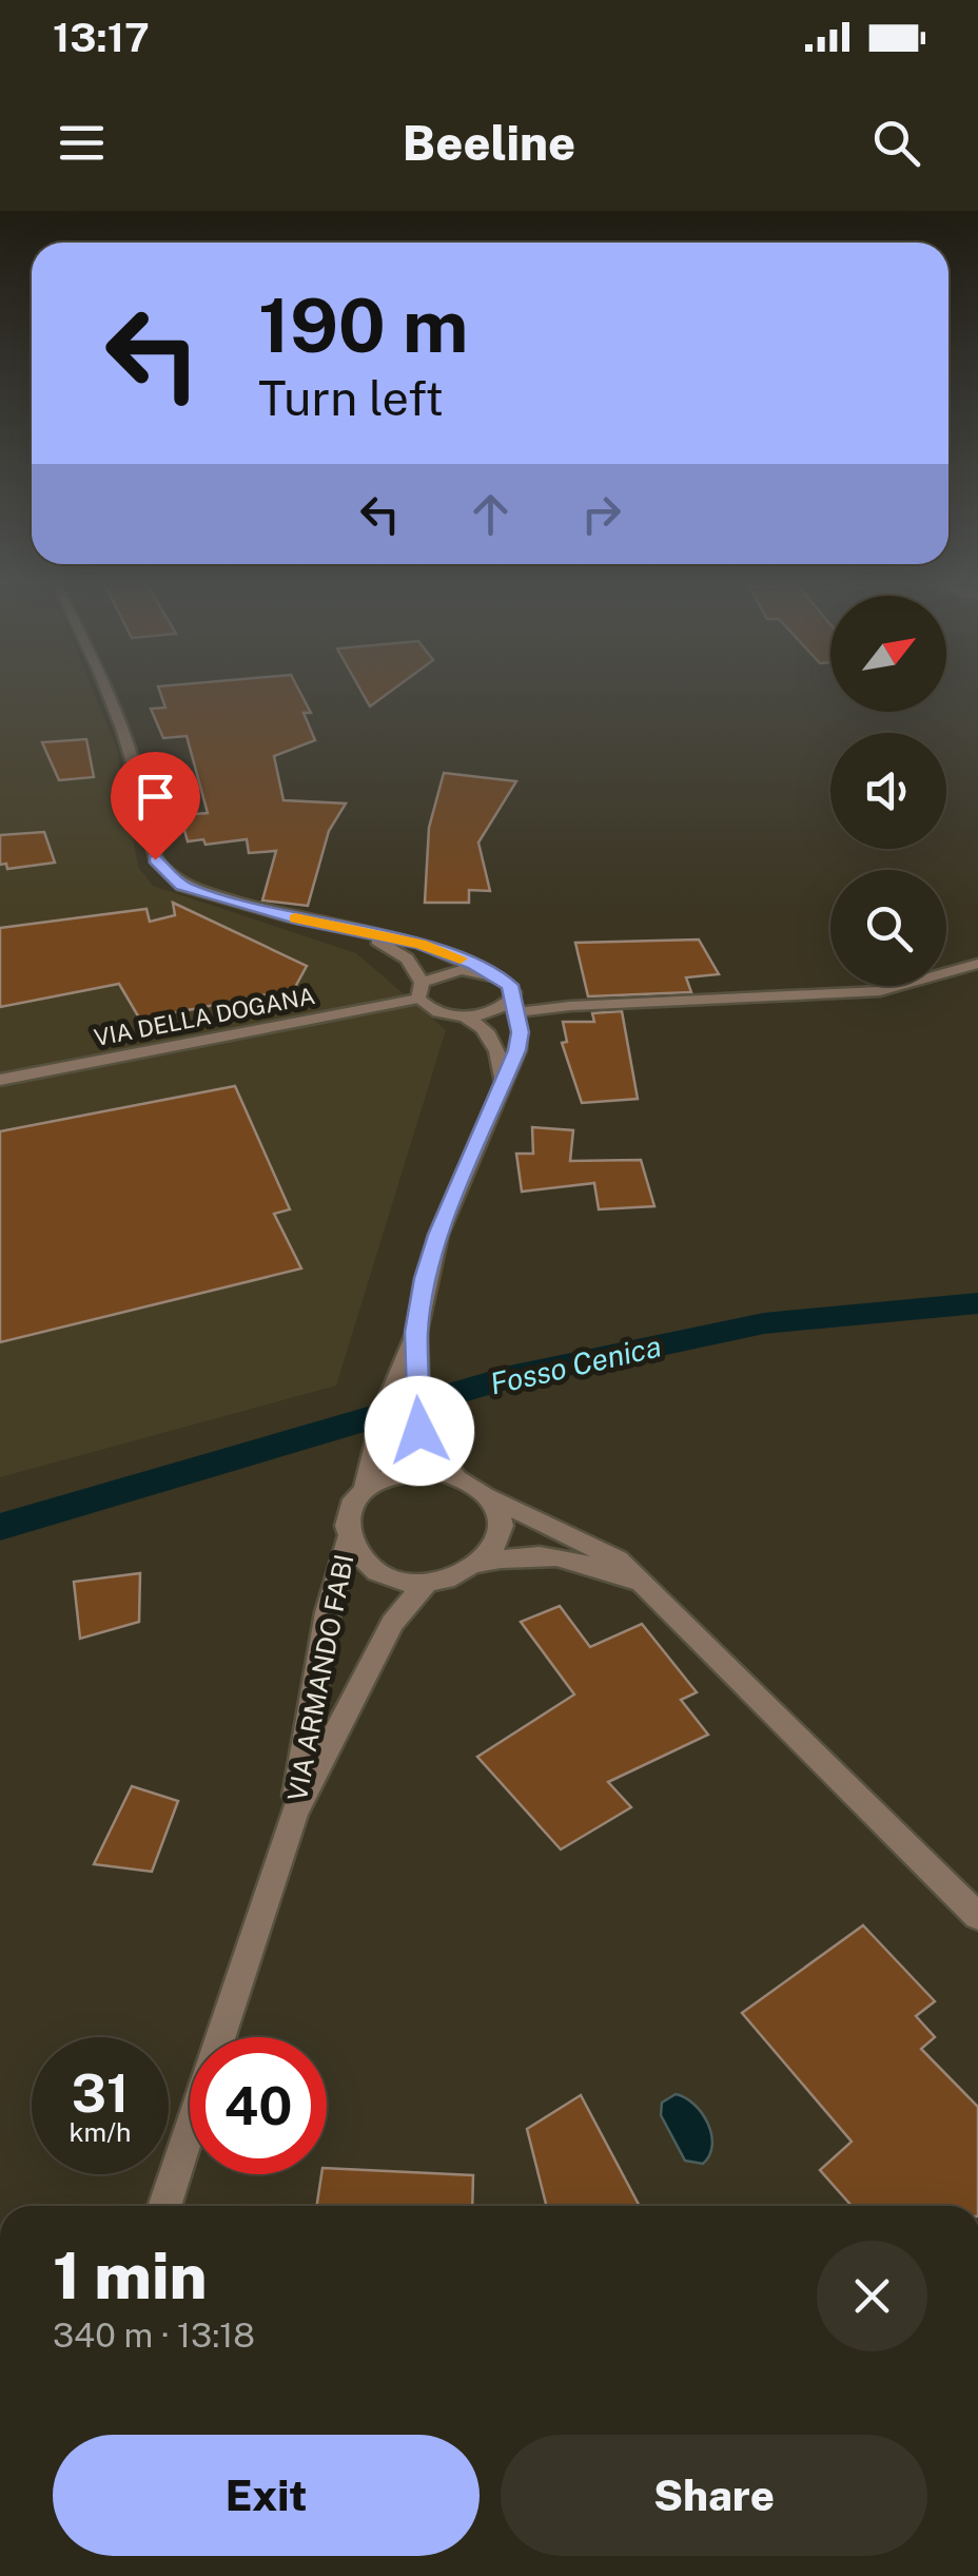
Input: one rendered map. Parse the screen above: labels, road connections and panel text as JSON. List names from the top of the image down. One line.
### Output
{"streets":{"street":["VIA DELLA DOGANA","VIA ARMANDO FABI"]},"water":["Fosso Cenica"],"north":"top right","page":{"status":"13:17","header":"Beeline","turn":["190 m","Turn left"],"speed":"31 km/h","limit":"40","heading":["1 min","340 m · 13:18"],"buttons":["Exit","Share"]}}
